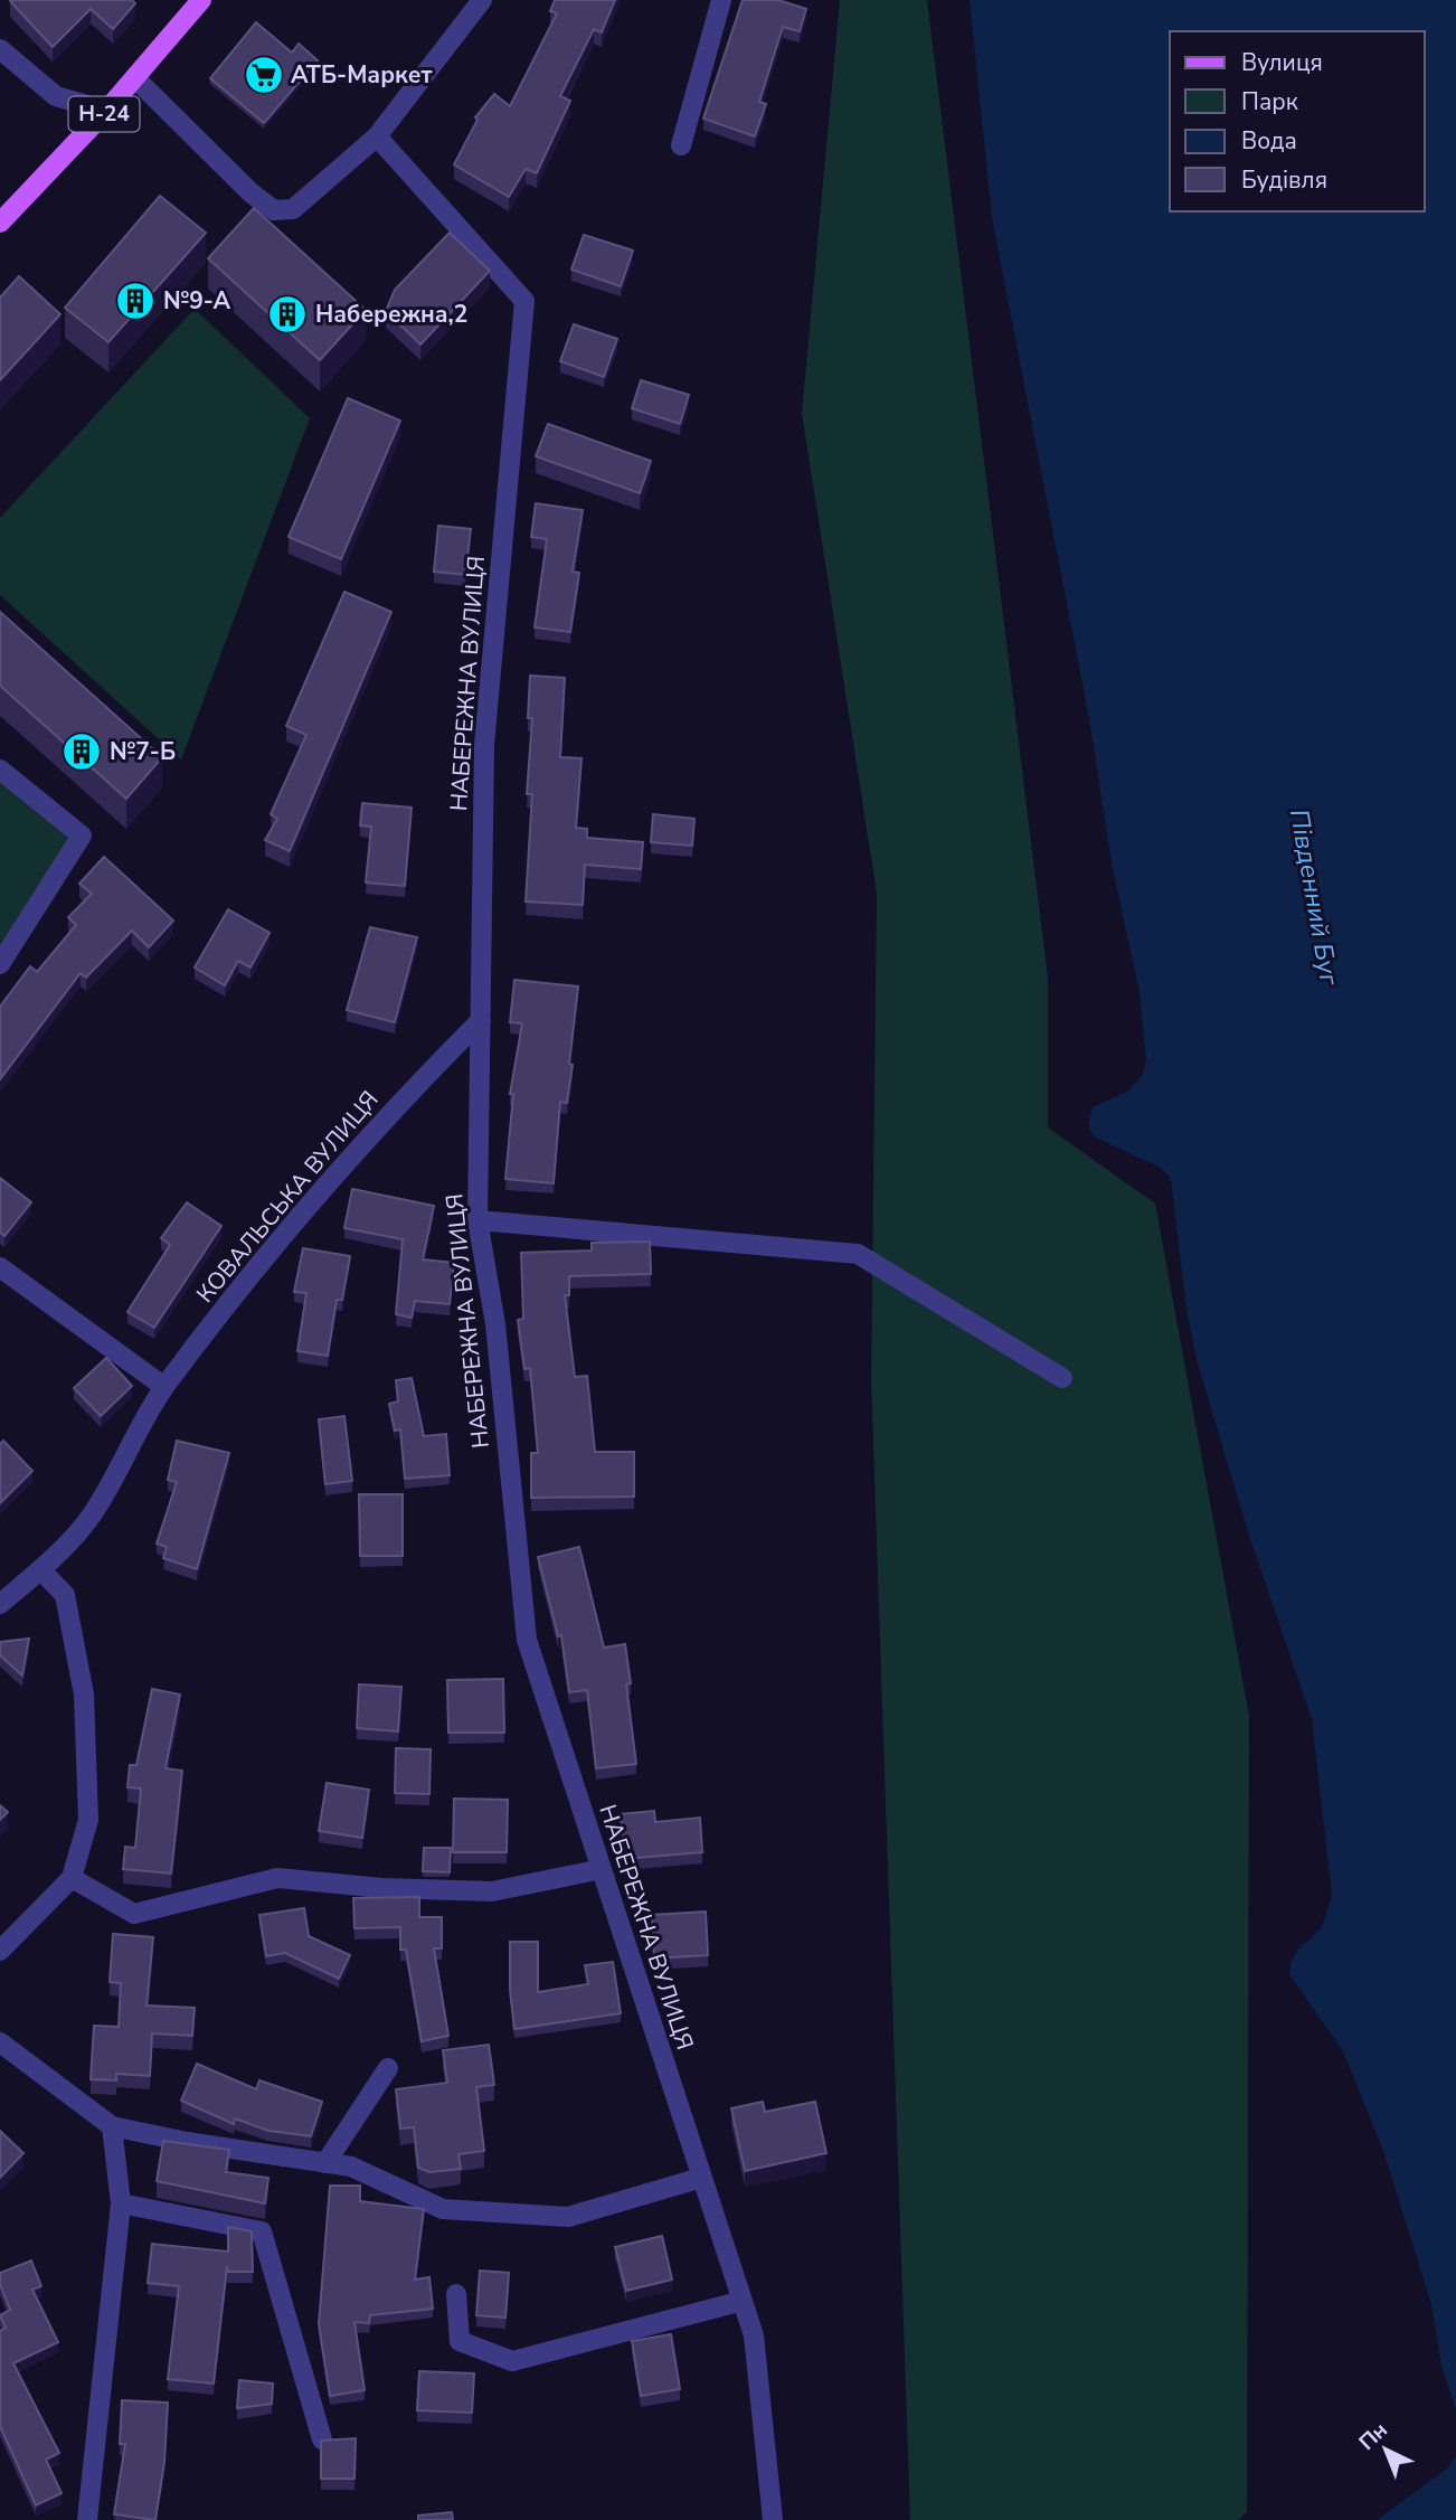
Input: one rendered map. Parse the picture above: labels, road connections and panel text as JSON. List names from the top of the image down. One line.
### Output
{"streets":{"main road":["Н-24"],"street":["НАБЕРЕЖНА ВУЛИЦЯ","КОВАЛЬСЬКА ВУЛИЦЯ"]},"crossings":[["НАБЕРЕЖНА ВУЛИЦЯ","КОВАЛЬСЬКА ВУЛИЦЯ"]],"water":["Південний Буг"],"places":{"supermarket":["АТБ-Маркет"],"building":["№9-А","Набережна,2","№7-Б"]},"legend":["Вулиця","Парк","Вода","Будівля"],"north":"top left"}
